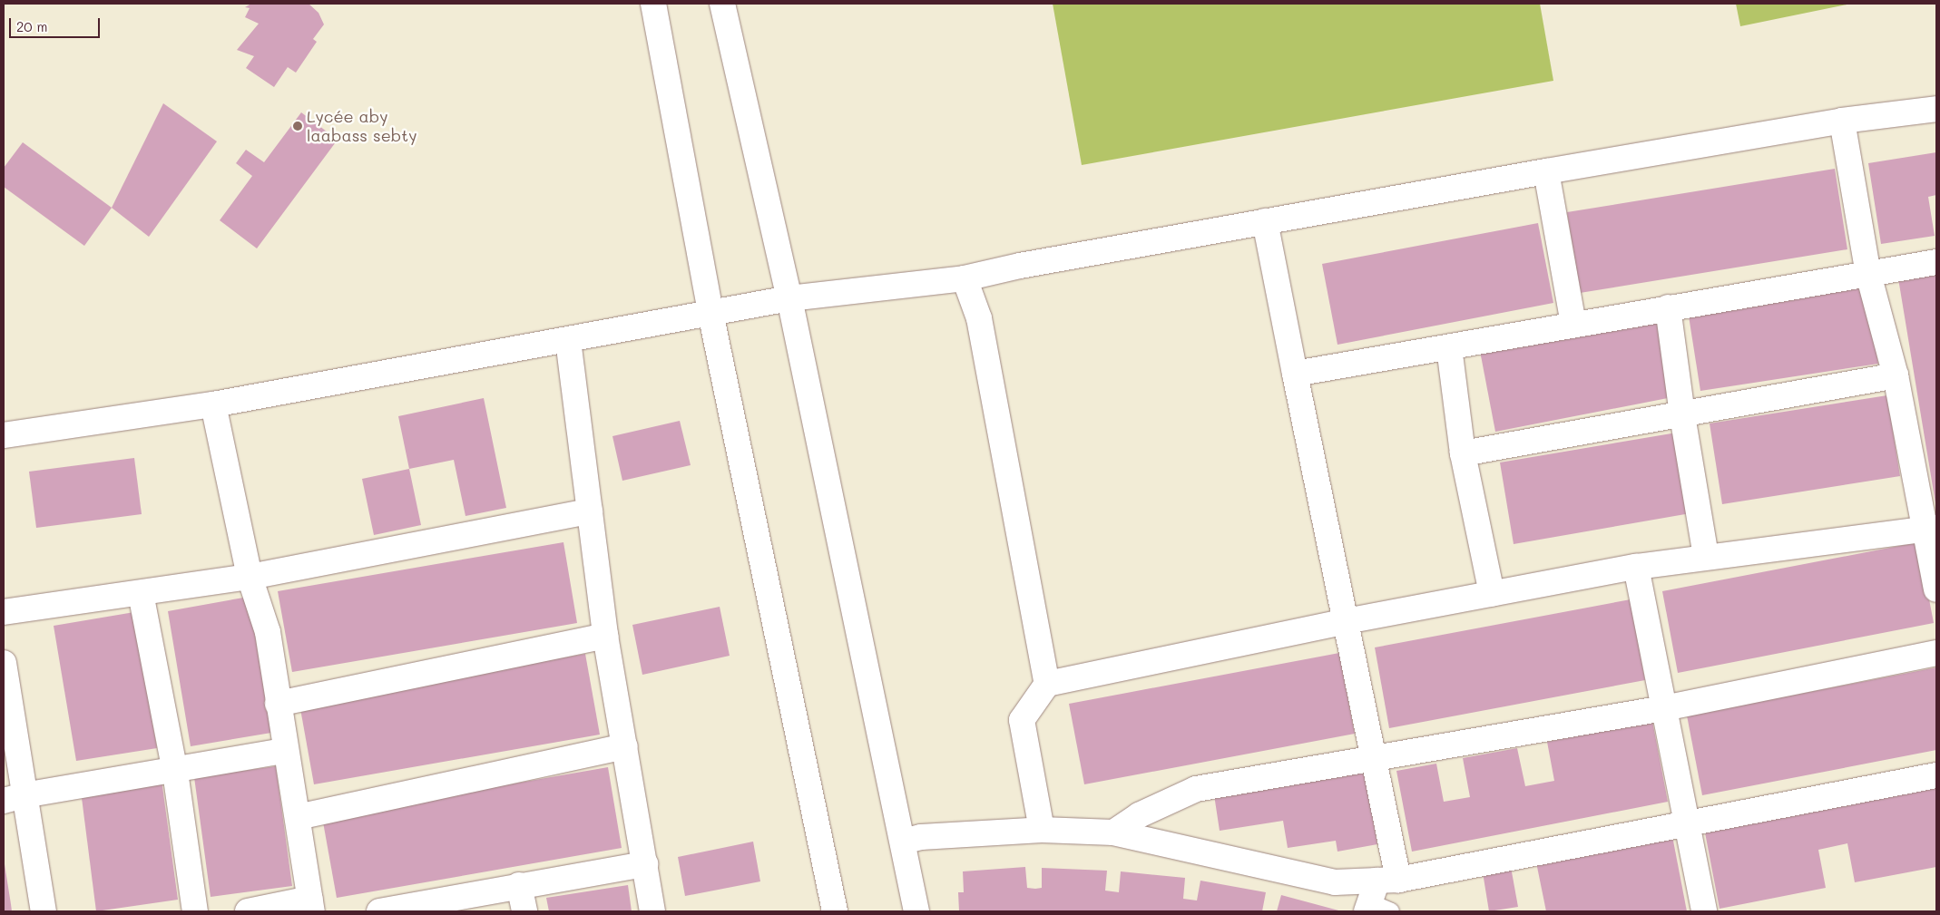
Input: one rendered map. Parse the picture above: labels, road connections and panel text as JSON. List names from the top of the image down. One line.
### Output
{"places":["Lycée aby laabass sebty"],"scale_bar":"20 m"}
